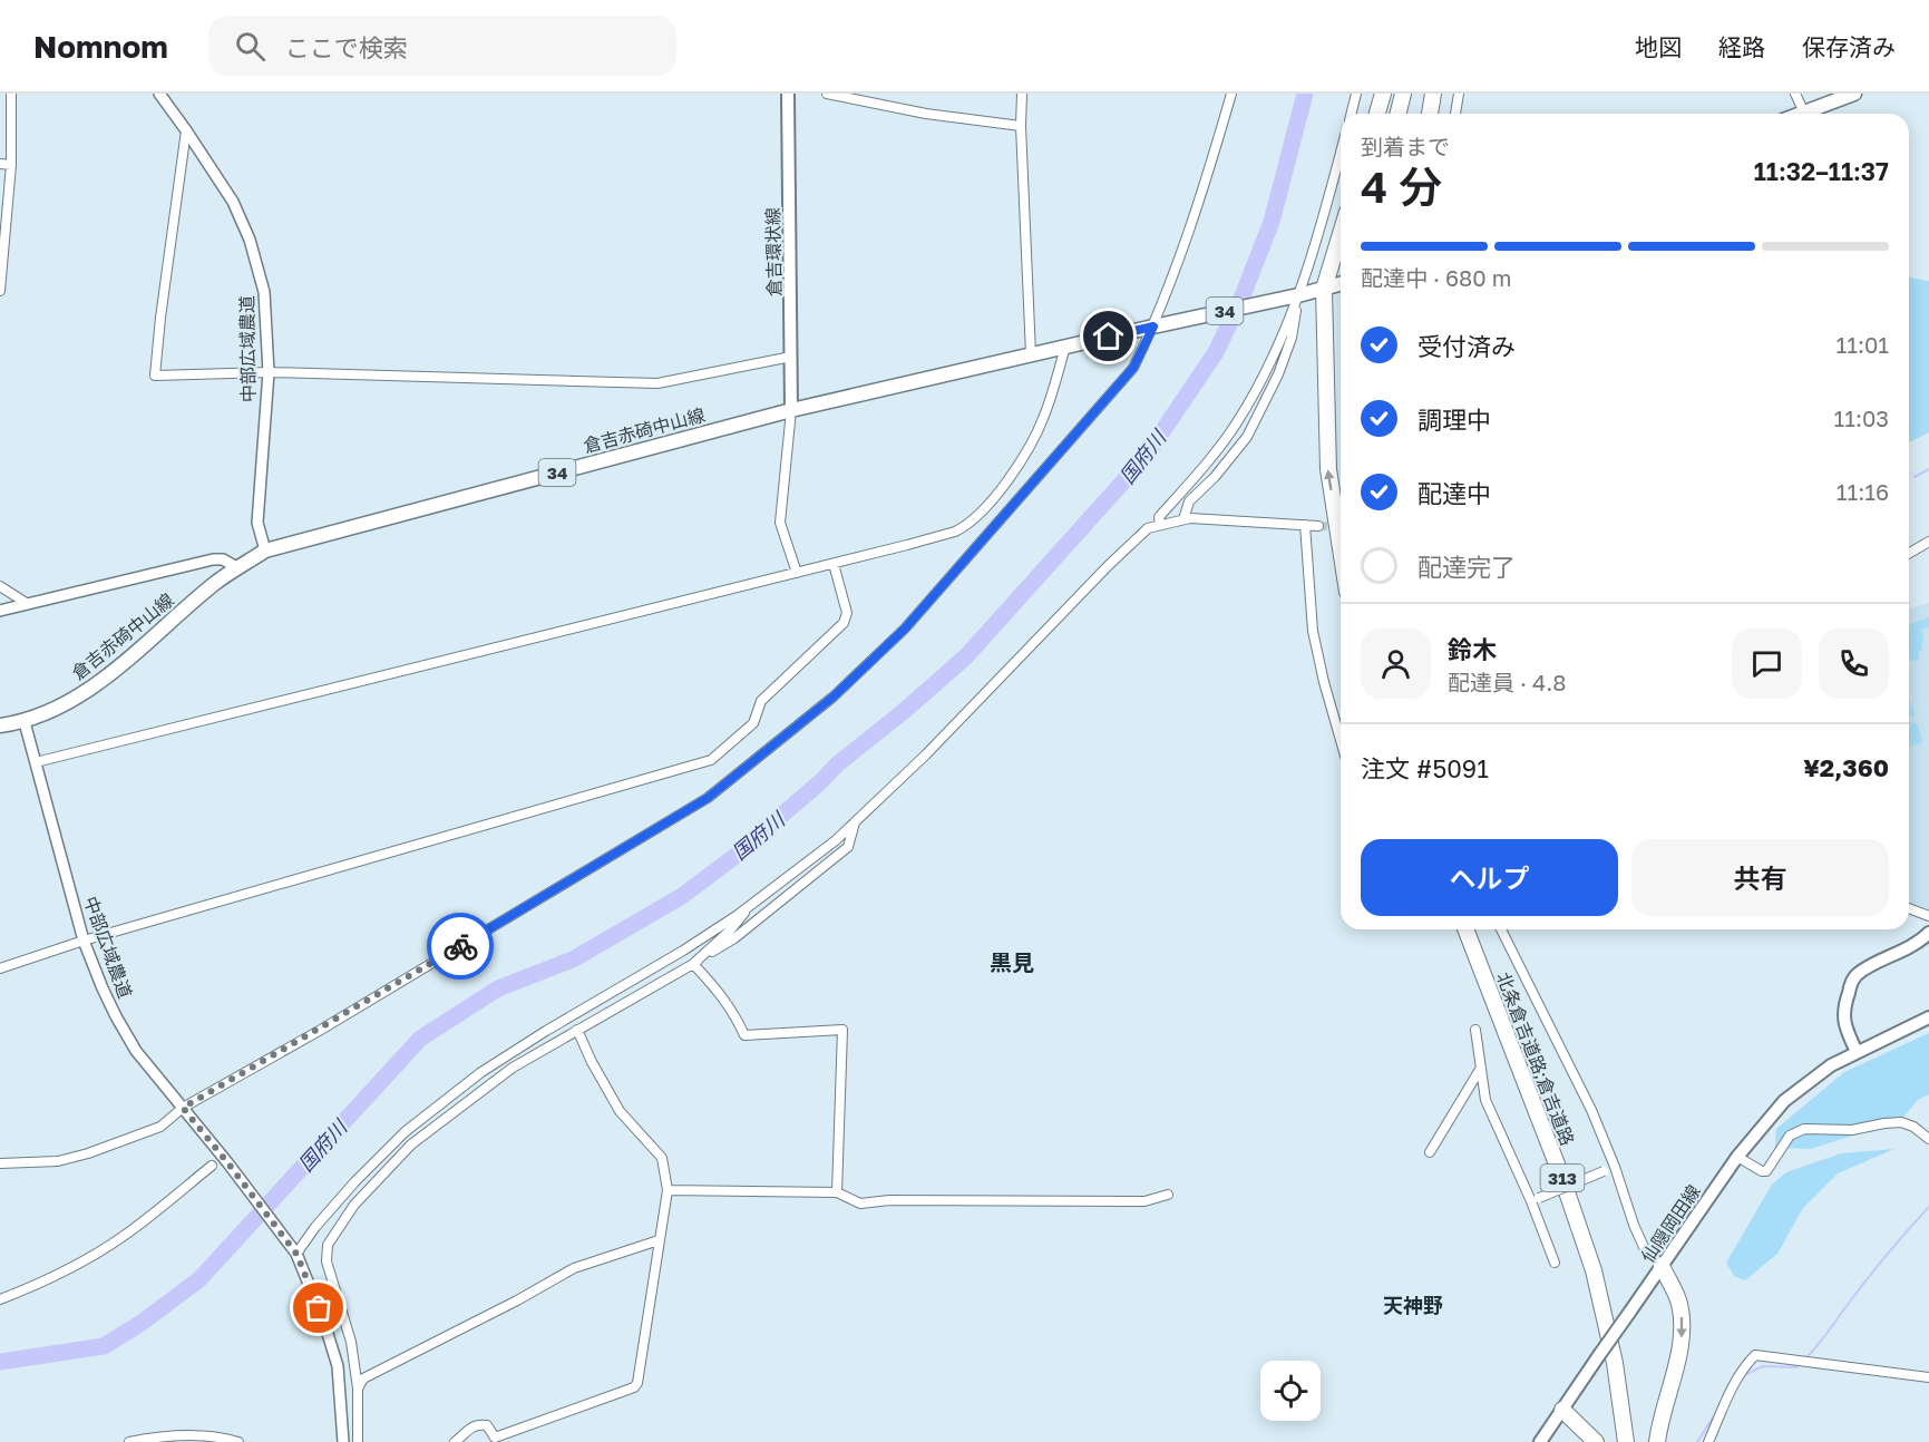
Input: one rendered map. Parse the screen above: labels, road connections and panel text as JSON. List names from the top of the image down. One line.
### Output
{"streets":{"highway":["北条倉吉道路;倉吉道路","313"],"main road":["倉吉環状線","34","倉吉赤碕中山線","仙隠岡田線"],"street":["中部広域農道"]},"crossings":[["倉吉環状線","倉吉赤碕中山線"],["中部広域農道","倉吉赤碕中山線"]],"districts":["黒見","天神野"],"water":["国府川"],"page":{"header":"Nomnom","search":"ここで検索","nav":["地図","経路","保存済み"],"heading":["4 分","到着まで","11:32–11:37"],"panel":["鈴木","配達員 · 4.8","注文 #5091","¥2,360"],"bar":"配達中 · 680 m","list":[["受付済み","11:01"],["調理中","11:03"],["配達中","11:16"],"配達完了"],"buttons":["ヘルプ","共有"]}}
